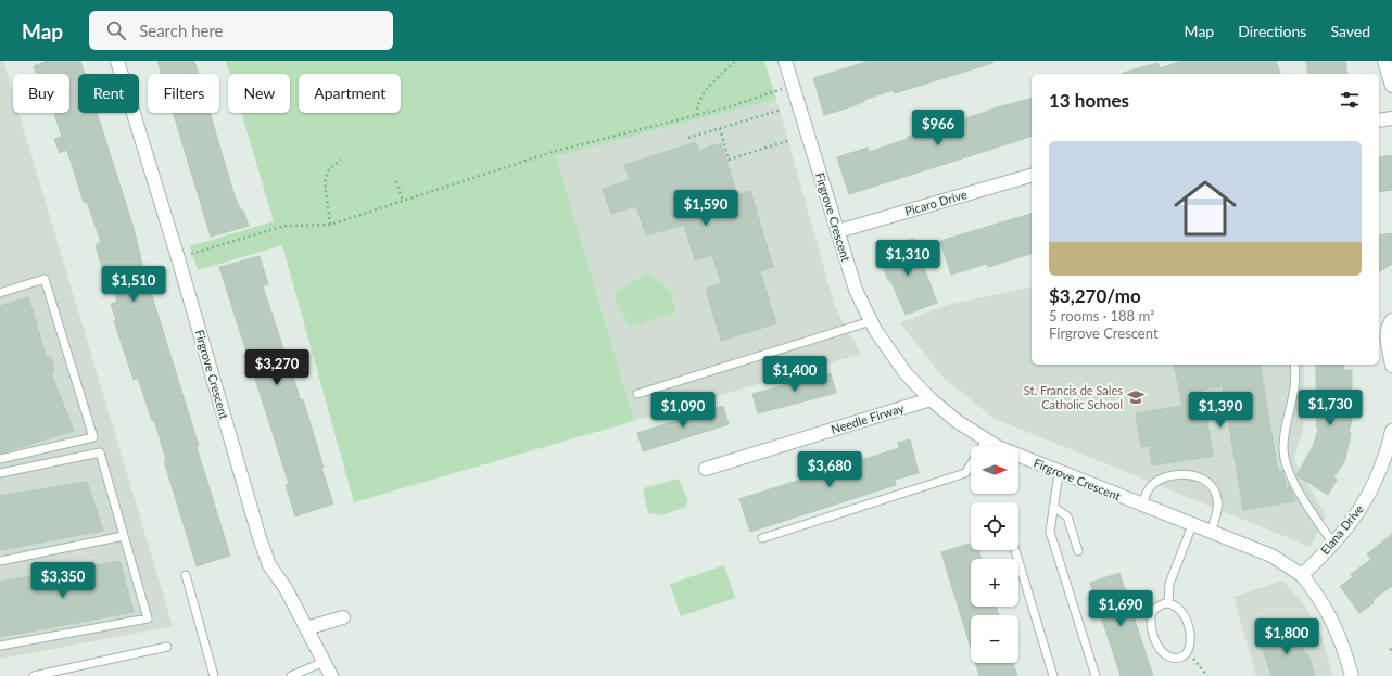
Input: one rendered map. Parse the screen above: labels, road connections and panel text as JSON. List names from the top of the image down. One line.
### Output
{"streets":{"street":["Picaro Drive","Firgrove Crescent","Needle Firway","Elana Drive"]},"crossings":[["Picaro Drive","Firgrove Crescent"],["Firgrove Crescent","Needle Firway"],["Firgrove Crescent","Elana Drive"]],"places":{"school or university":["St. Francis de Sales Catholic School"]},"north":"right","page":{"header":"Map","search":"Search here","nav":["Map","Directions","Saved"],"chip":["Buy","Rent","Filters","New","Apartment"],"heading":"13 homes","price":["$966","$1,590","$1,310","$1,510","$3,270","$1,400","$1,730","$1,090","$1,390","$3,680","$3,350","$1,690","$1,800"],"list":[{"name":"$3,270/mo","note":"5 rooms · 188 m² · Firgrove Crescent"}],"map_buttons":["+","−"]}}
